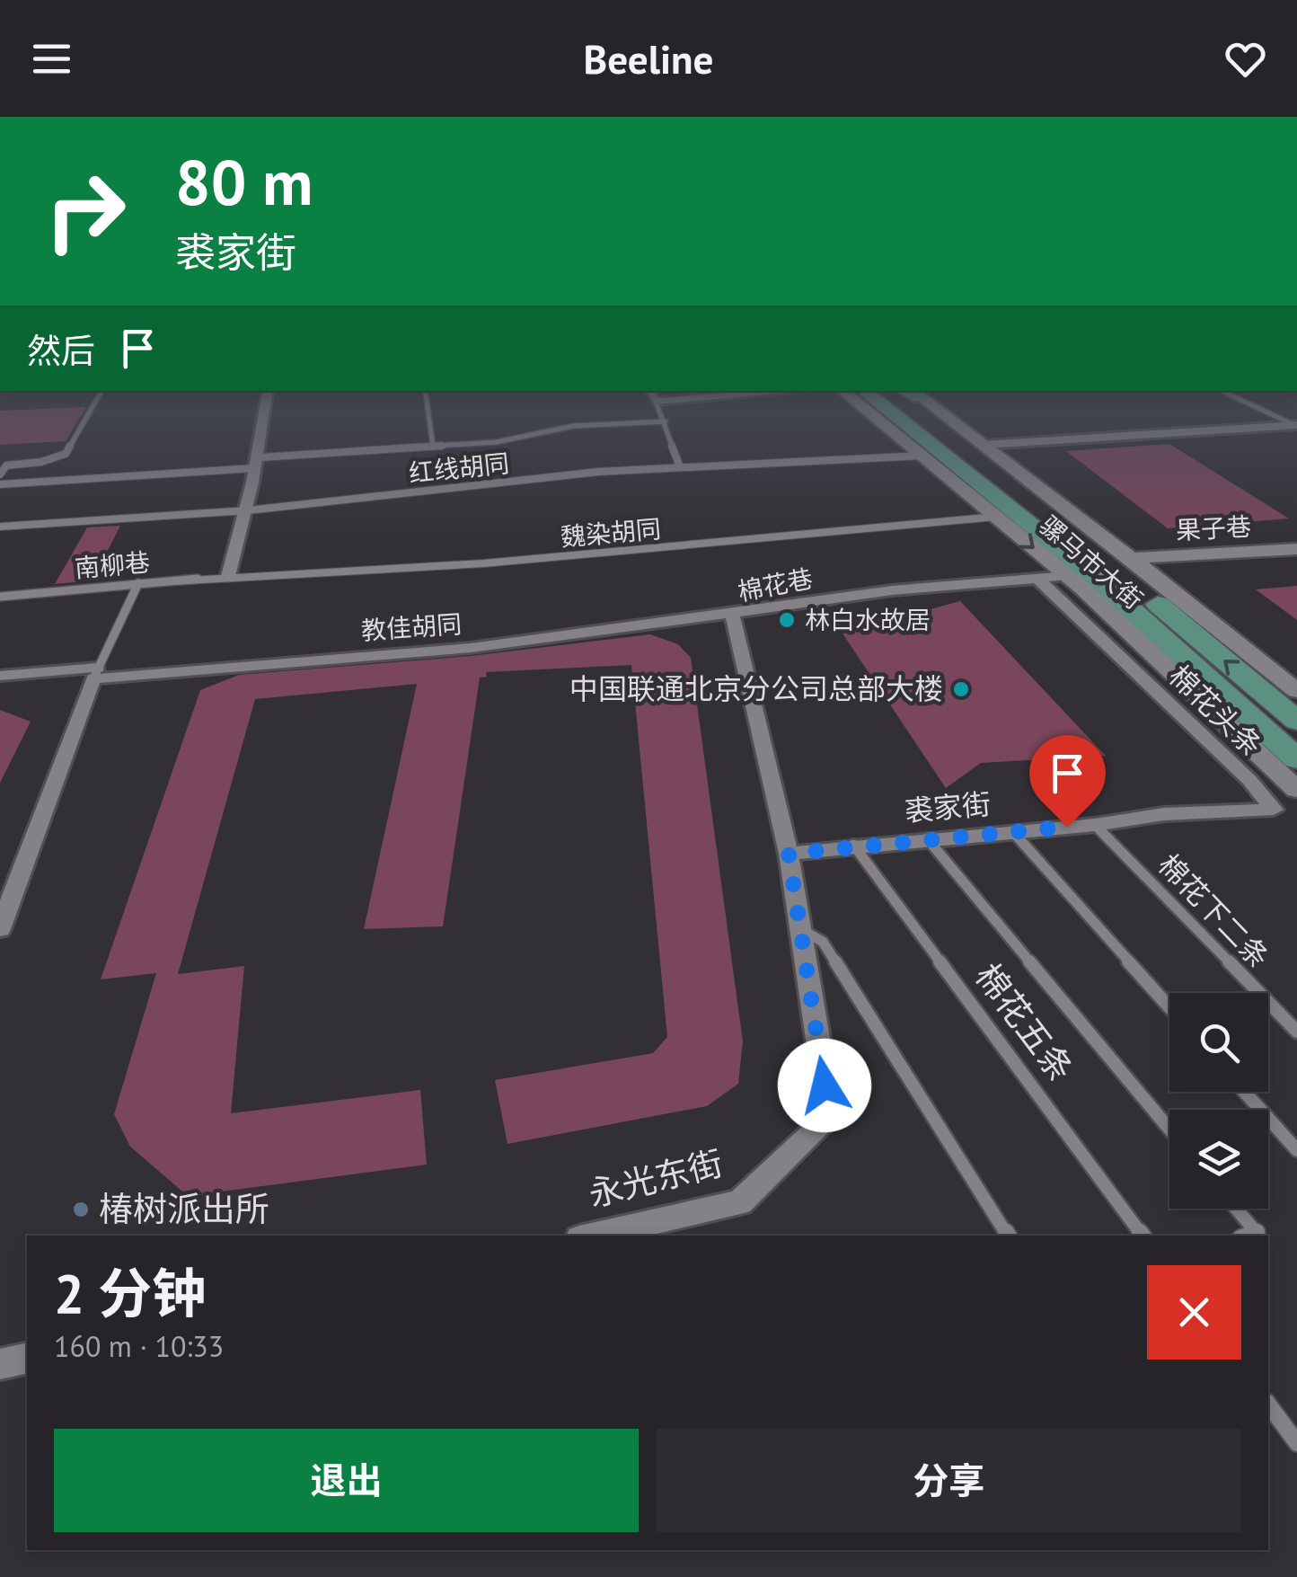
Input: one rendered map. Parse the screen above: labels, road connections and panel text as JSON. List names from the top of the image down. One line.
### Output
{"streets":{"main road":["骡马市大街"],"street":["果子巷","棉花巷","教佳胡同","棉花头条","裘家街","永光东街"],"lane":["红线胡同","魏染胡同","南柳巷","棉花下二条","棉花五条"]},"crossings":[["红线胡同","骡马市大街"],["果子巷","骡马市大街"],["魏染胡同","骡马市大街"],["魏染胡同","南柳巷"],["骡马市大街","棉花巷"],["棉花巷","教佳胡同"],["棉花巷","棉花头条"],["棉花巷","裘家街"],["棉花巷","永光东街"],["棉花头条","裘家街"],["裘家街","棉花下二条"],["裘家街","棉花五条"],["裘家街","永光东街"]],"places":["林白水故居","中国联通北京分公司总部大楼","椿树派出所"],"page":{"header":"Beeline","turn":["80 m","裘家街"],"then":"然后","heading":["2 分钟","160 m · 10:33"],"buttons":["退出","分享"]}}
